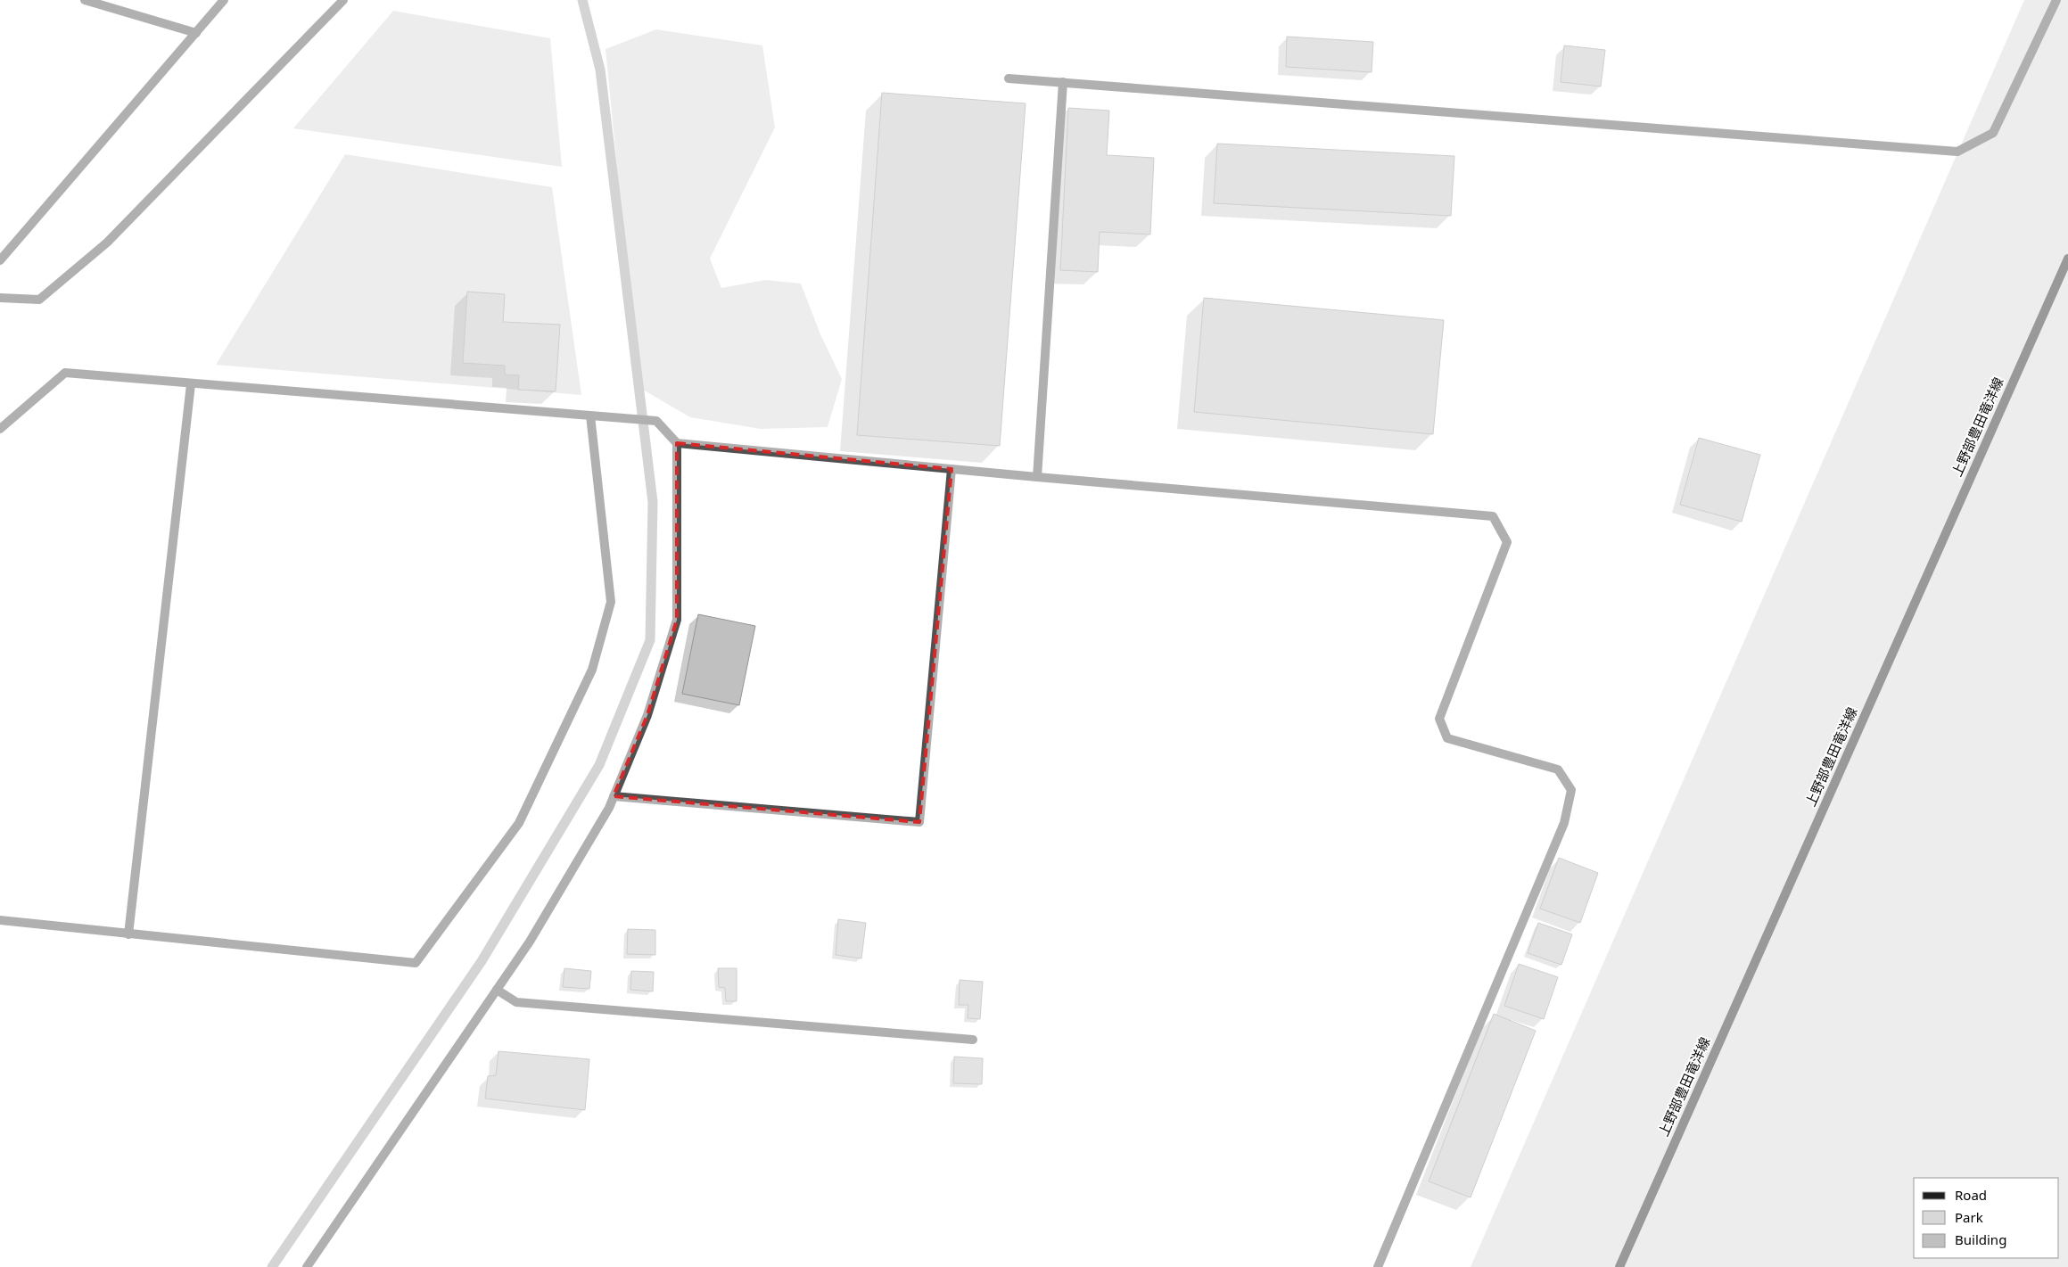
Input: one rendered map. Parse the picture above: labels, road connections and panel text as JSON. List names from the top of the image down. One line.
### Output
{"streets":{"main road":["上野部豊田竜洋線"]},"legend":["Road","Park","Building"]}
